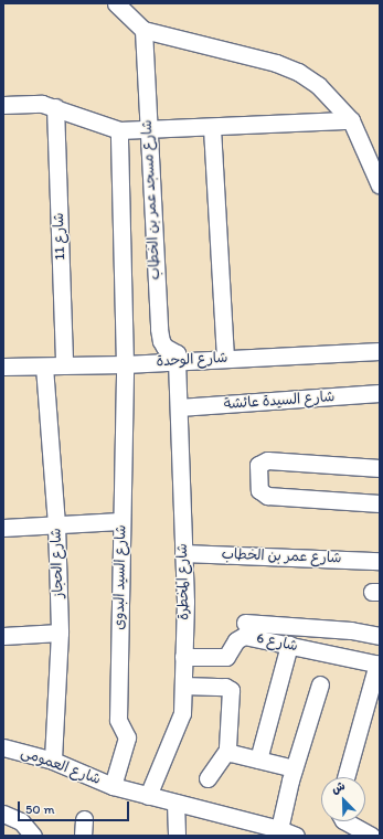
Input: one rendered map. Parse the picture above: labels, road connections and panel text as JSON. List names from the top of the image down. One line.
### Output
{"streets":{"street":["شارع مسجد عمر بن الخطاب","شارع 11","شارع الوحدة","شارع السيدة عائشة","شارع عمر بن الخطاب","شارع الحجاز","شارع السيد البدوى","شارع المخطرة","شارع 6","شارع العمومى"]},"crossings":[["شارع مسجد عمر بن الخطاب","شارع الوحدة"],["شارع مسجد عمر بن الخطاب","شارع المخطرة"],["شارع 11","شارع الوحدة"],["شارع الوحدة","شارع الحجاز"],["شارع الوحدة","شارع السيد البدوى"],["شارع الوحدة","شارع المخطرة"],["شارع السيدة عائشة","شارع المخطرة"],["شارع عمر بن الخطاب","شارع المخطرة"],["شارع الحجاز","شارع العمومى"],["شارع السيد البدوى","شارع العمومى"],["شارع المخطرة","شارع 6"],["شارع المخطرة","شارع العمومى"]],"scale_bar":"50 m","north":"top left"}
